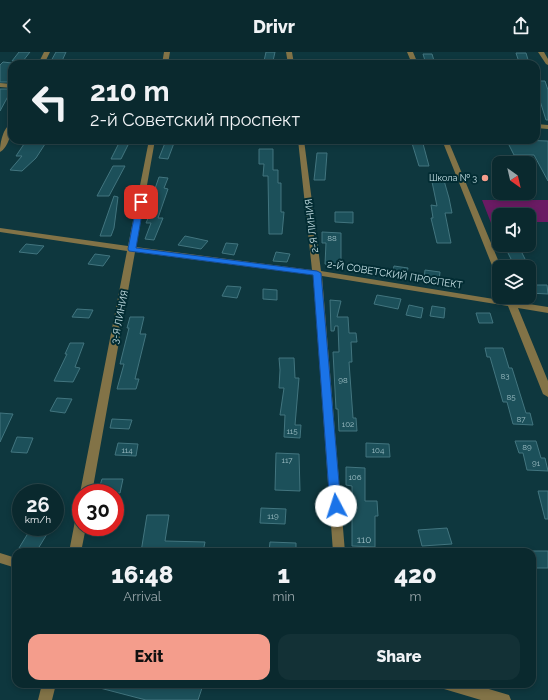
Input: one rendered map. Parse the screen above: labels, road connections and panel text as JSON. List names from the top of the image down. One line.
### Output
{"streets":{"street":["2-Я ЛИНИЯ","2-Й СОВЕТСКИЙ ПРОСПЕКТ","3-Я ЛИНИЯ"]},"crossings":[["2-Я ЛИНИЯ","2-Й СОВЕТСКИЙ ПРОСПЕКТ"],["2-Й СОВЕТСКИЙ ПРОСПЕКТ","3-Я ЛИНИЯ"]],"places":["Школа № 3"],"house_numbers":["88","83","98","85","87","102","115","89","114","104","117","91","106","119","110"],"north":"bottom right","page":{"header":"Drivr","turn":["210 m","2-й Советский проспект"],"speed":"26 km/h","limit":"30","eta":["16:48","Arrival","1","min","420","m"],"buttons":["Exit","Share"]}}
